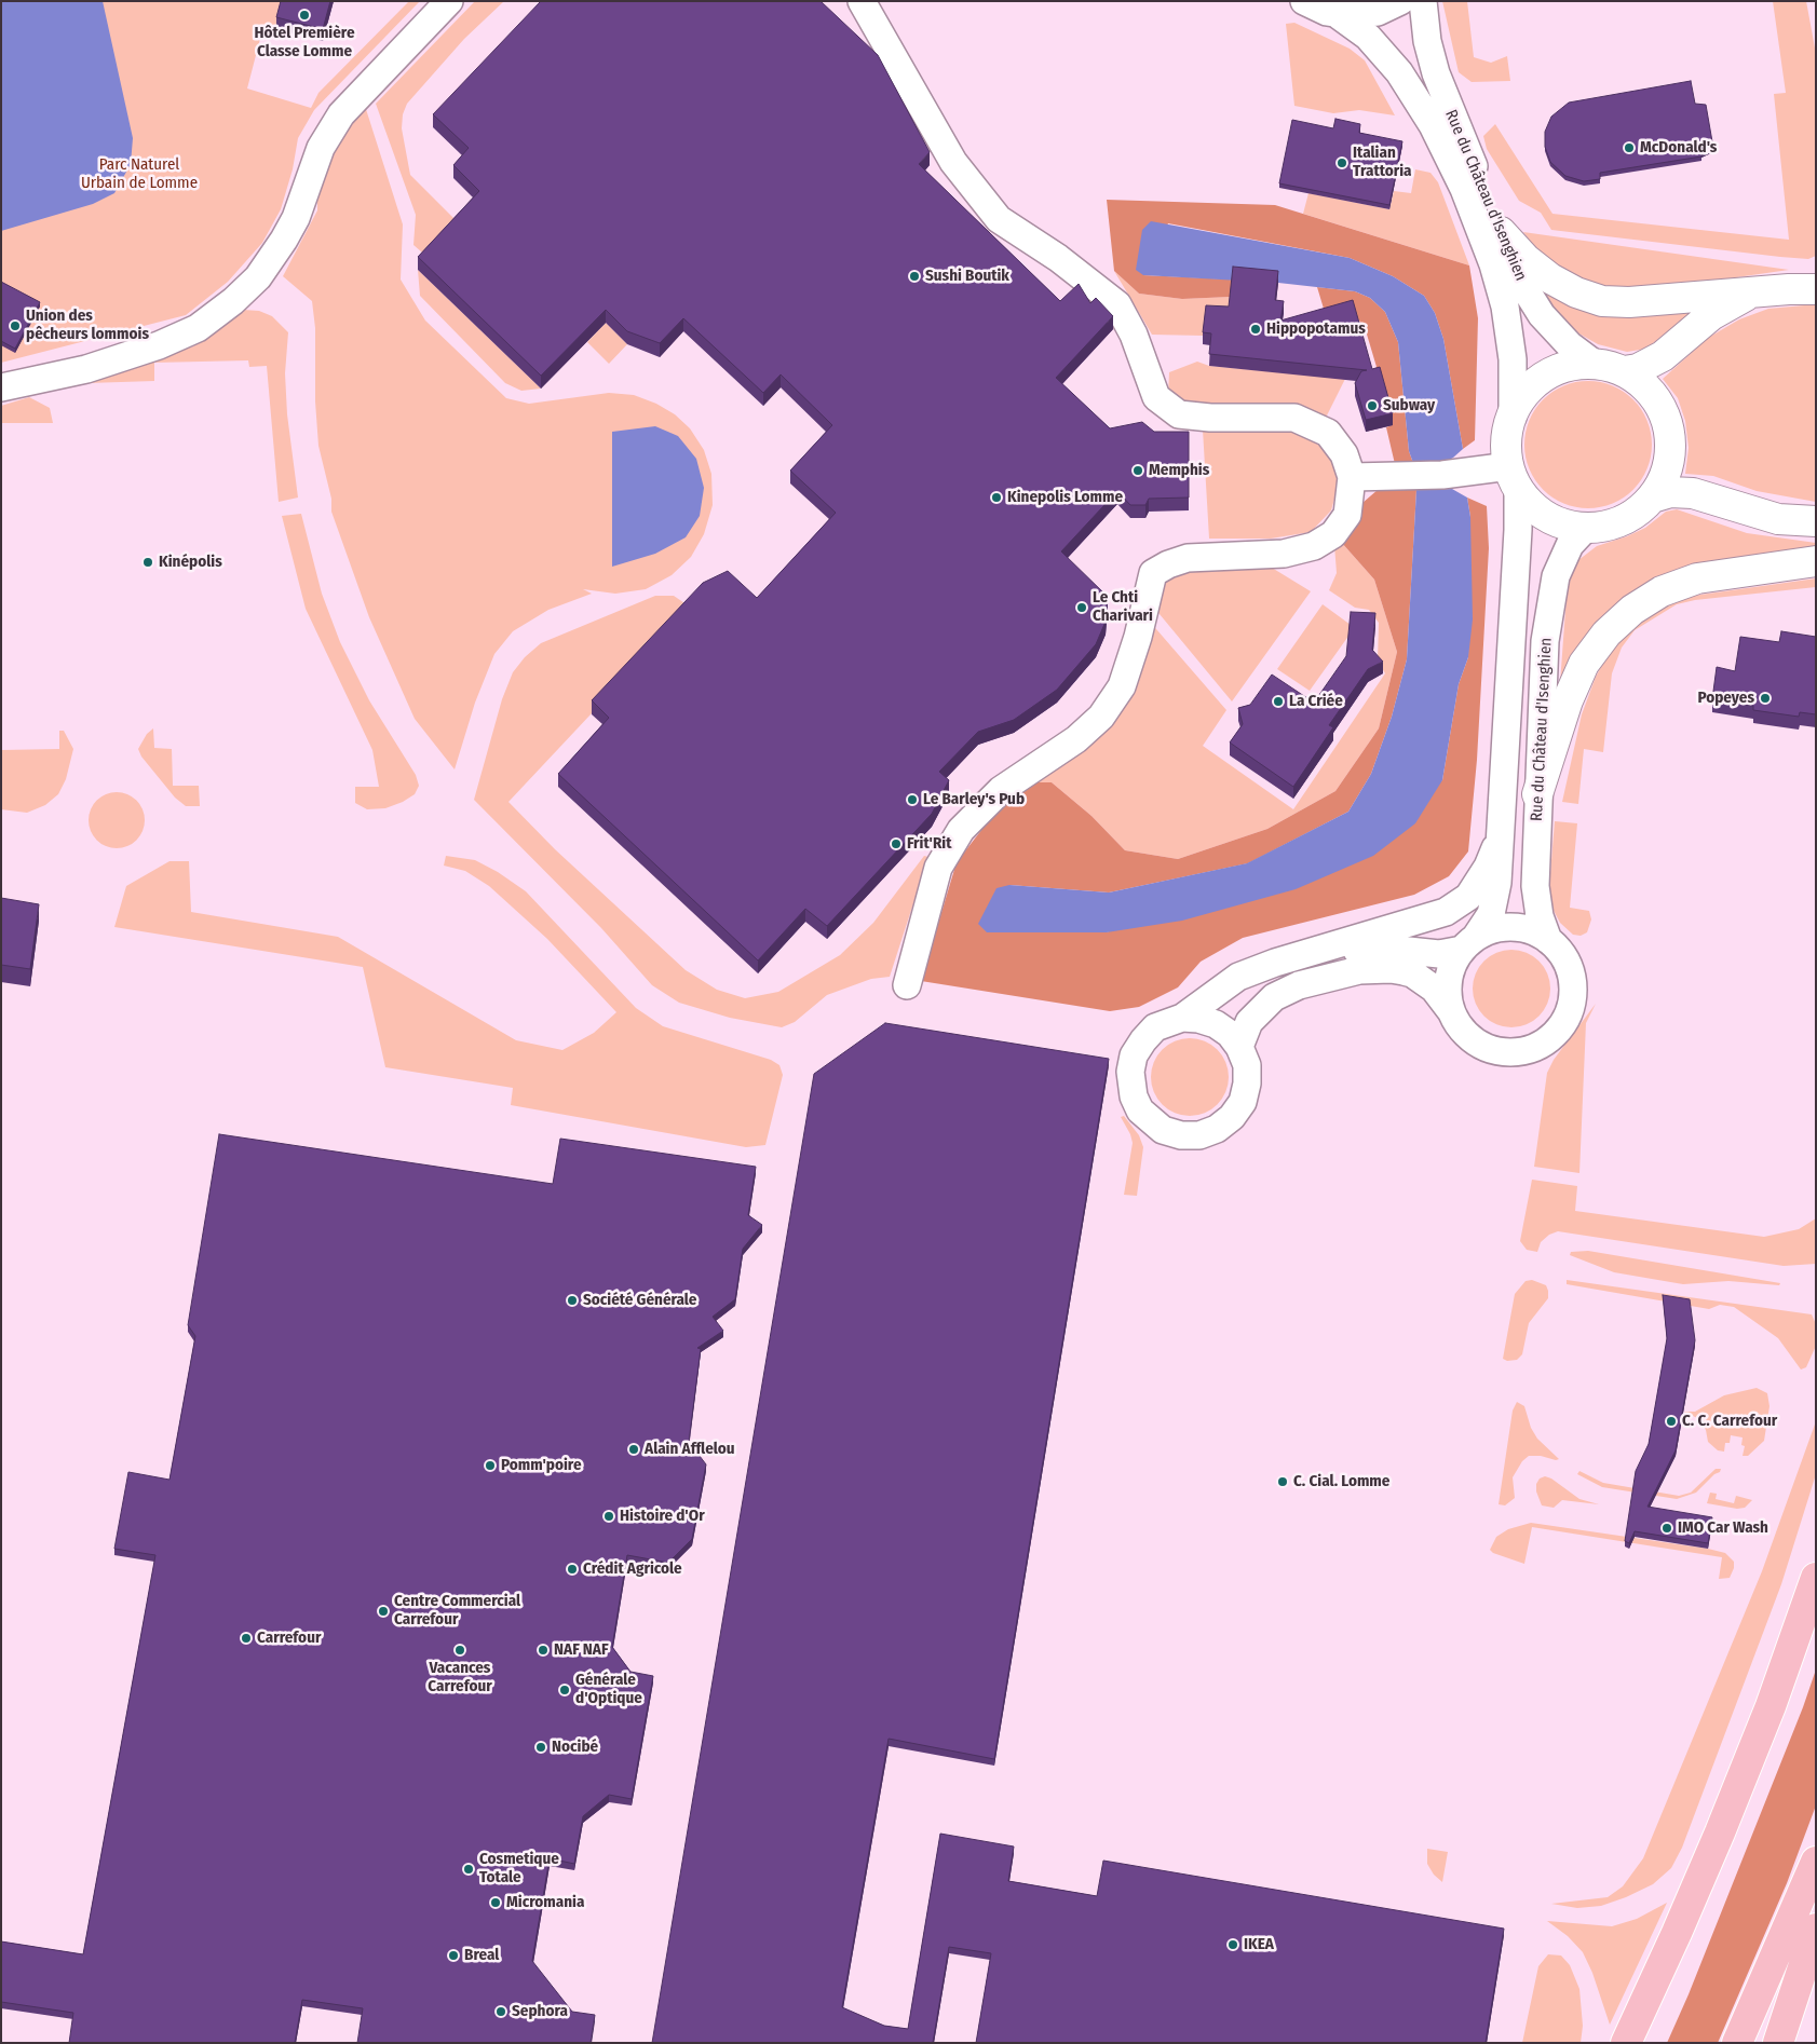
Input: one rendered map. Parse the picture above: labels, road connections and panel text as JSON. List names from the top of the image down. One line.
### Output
{"streets":{"street":["Rue du Château d'Isenghien"]},"parks":["Parc Naturel Urbain de Lomme"],"places":["Hôtel Première Classe Lomme","McDonald's","Italian Trattoria","Sushi Boutik","Union des pêcheurs lommois","Hippopotamus","Subway","Memphis","Kinepolis Lomme","Kinépolis","Le Chti Charivari","Popeyes","La Criée","Le Barley's Pub","Frit'Rit","Société Générale","C. C. Carrefour","Alain Afflelou","Pomm'poire","C. Cial. Lomme","Histoire d'Or","IMO Car Wash","Crédit Agricole","Centre Commercial Carrefour","Carrefour","Vacances Carrefour","NAF NAF","Générale d'Optique","Nocibé","Cosmetique Totale","Micromania","IKEA","Breal","Sephora"]}
